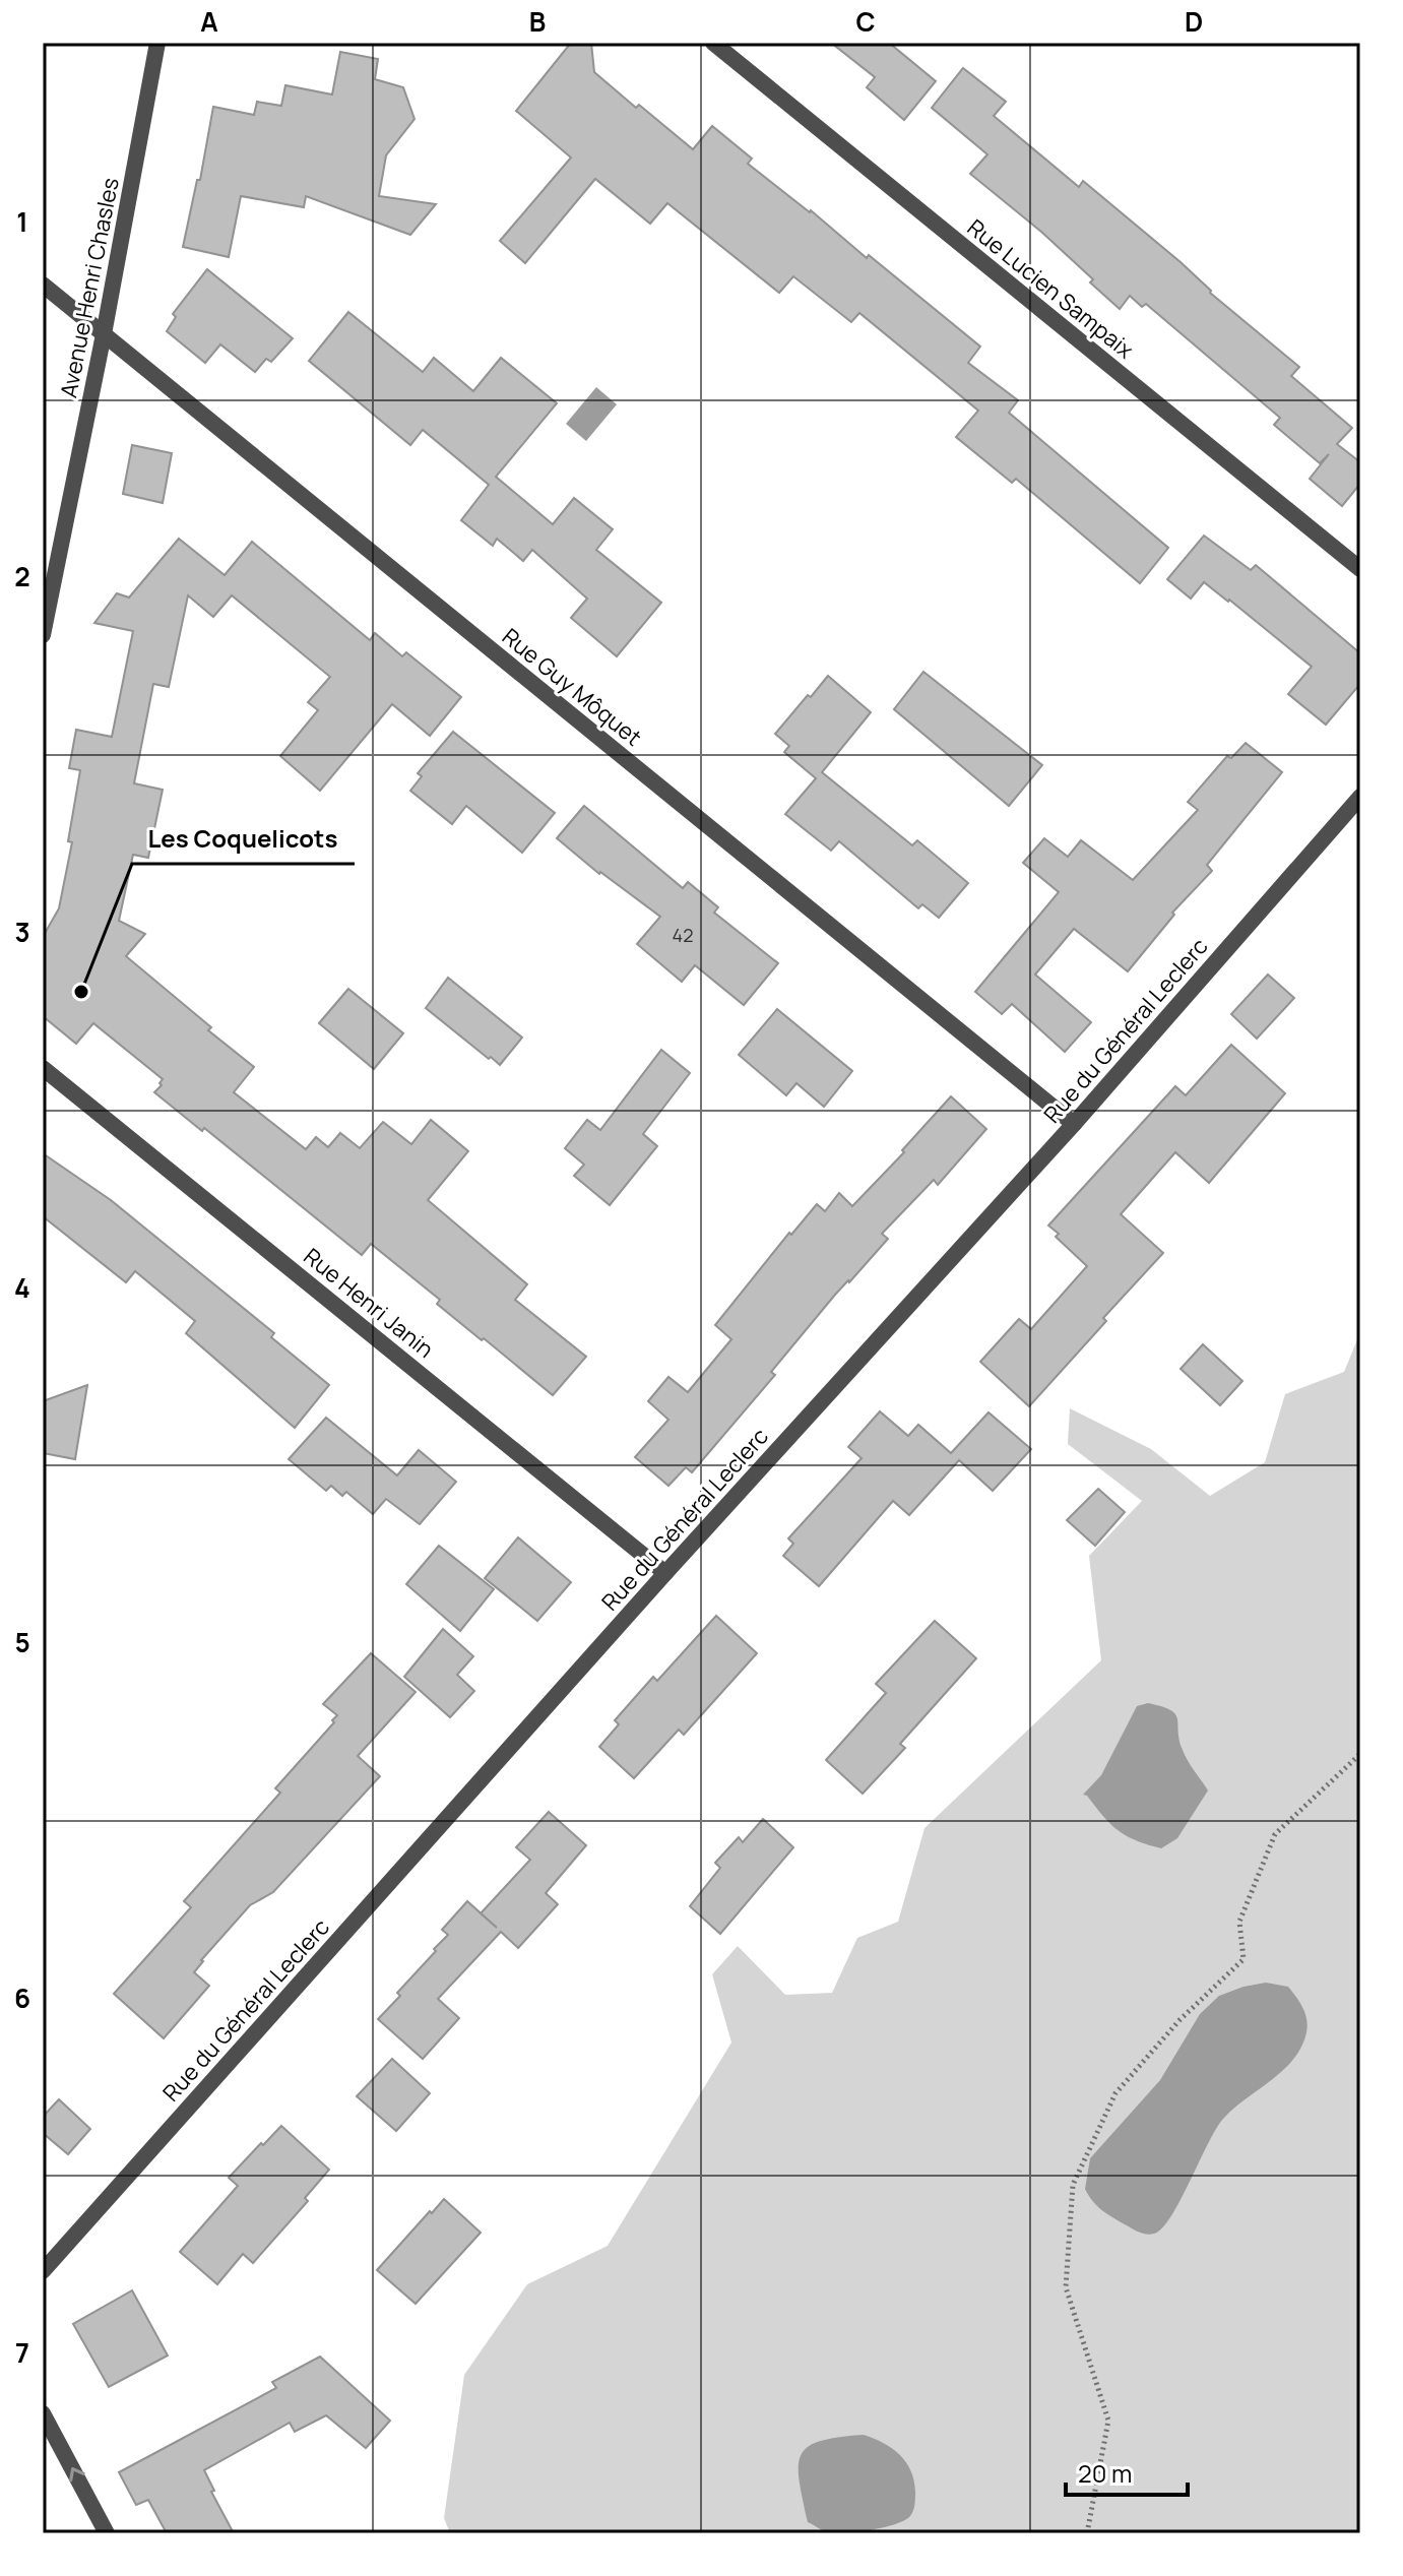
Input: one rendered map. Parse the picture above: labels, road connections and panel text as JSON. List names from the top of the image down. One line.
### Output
{"streets":{"street":["Avenue Henri Chasles","Rue Lucien Sampaix","Rue Guy Môquet","Rue du Général Leclerc","Rue Henri Janin"]},"crossings":[["Avenue Henri Chasles","Rue Guy Môquet"],["Rue Guy Môquet","Rue du Général Leclerc"],["Rue du Général Leclerc","Rue Henri Janin"]],"places":["Les Coquelicots"],"house_numbers":["42"],"scale_bar":"20 m","grid":{"columns":["A","B","C","D"],"rows":["1","2","3","4","5","6","7"]}}
